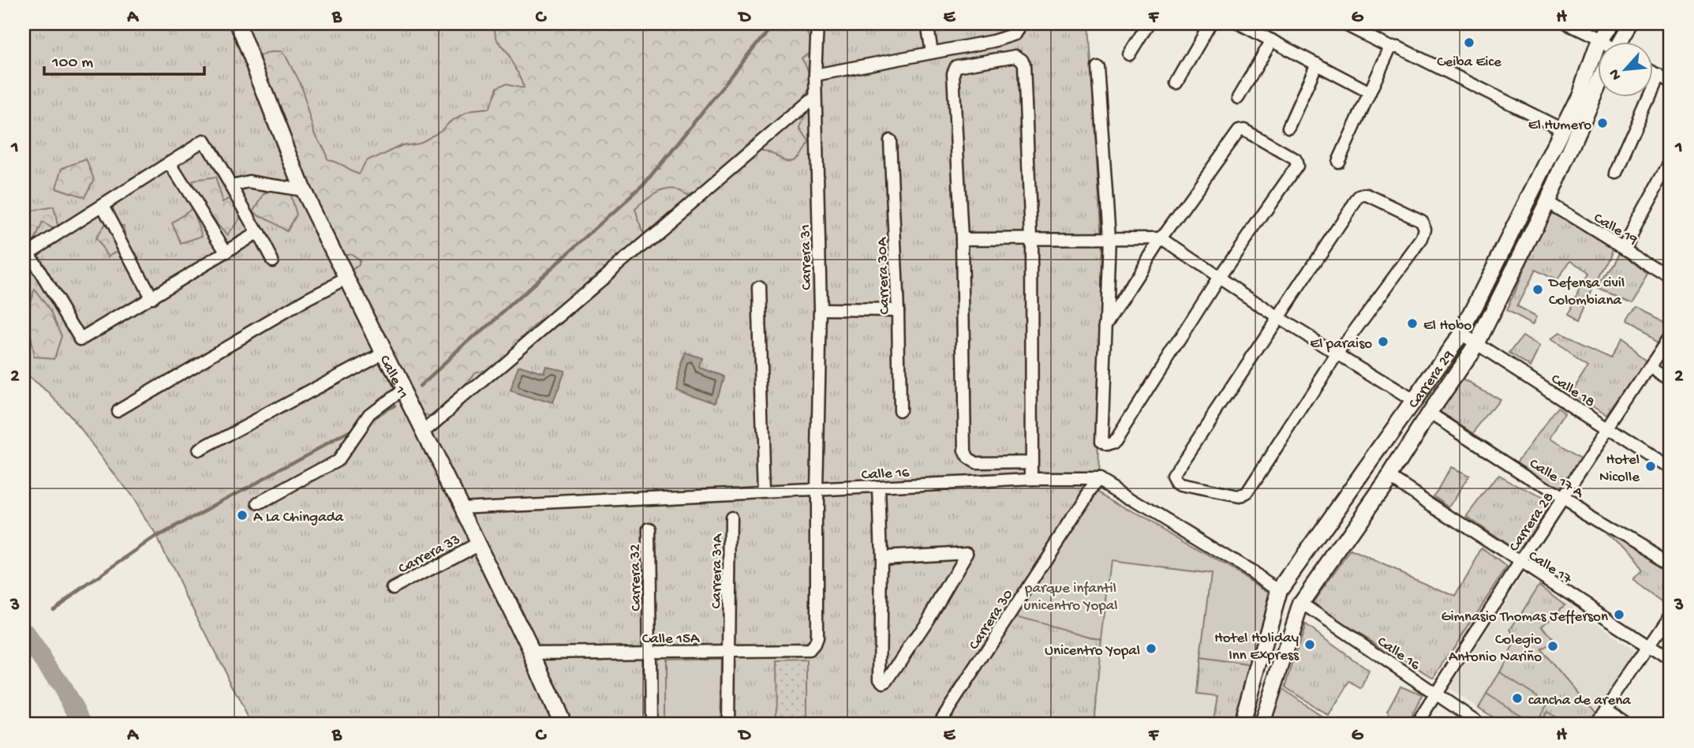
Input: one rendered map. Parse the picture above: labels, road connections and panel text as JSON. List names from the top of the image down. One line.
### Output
{"streets":{"main road":["Calle 11","Carrera 29"],"street":["Calle 19","Carrera 31","Carrera 30A","Calle 18","Calle 16","Calle 17 A","Carrera 28","Carrera 33","Calle 17","Carrera 31A","Carrera 32","Carrera 30","Calle 15A"]},"crossings":[["Calle 19","Carrera 29"],["Carrera 31","Calle 16"],["Carrera 31","Calle 15A"],["Calle 11","Calle 16"],["Calle 11","Carrera 33"],["Calle 11","Calle 15A"],["Carrera 29","Calle 18"],["Carrera 29","Calle 16"],["Carrera 29","Calle 17 A"],["Carrera 29","Calle 17"],["Calle 18","Carrera 28"],["Calle 16","Carrera 28"],["Calle 16","Carrera 30"],["Calle 17 A","Carrera 28"],["Carrera 28","Calle 17"],["Carrera 31A","Calle 15A"],["Carrera 32","Calle 15A"]],"parks":["parque infantil unicentro Yopal"],"places":["Ceiba Eice","El Humero","Defensa civil Colombiana","El Hobo","El paraiso","Hotel Nicolle","A La Chingada","Gimnasio Thomas Jefferson","Hotel Holiday Inn Express","Colegio Antonio Nariño","Unicentro Yopal","cancha de arena"],"scale_bar":"100 m","north":"bottom left","grid":{"columns":["A","B","C","D","E","F","G","H"],"rows":["1","2","3"]}}
